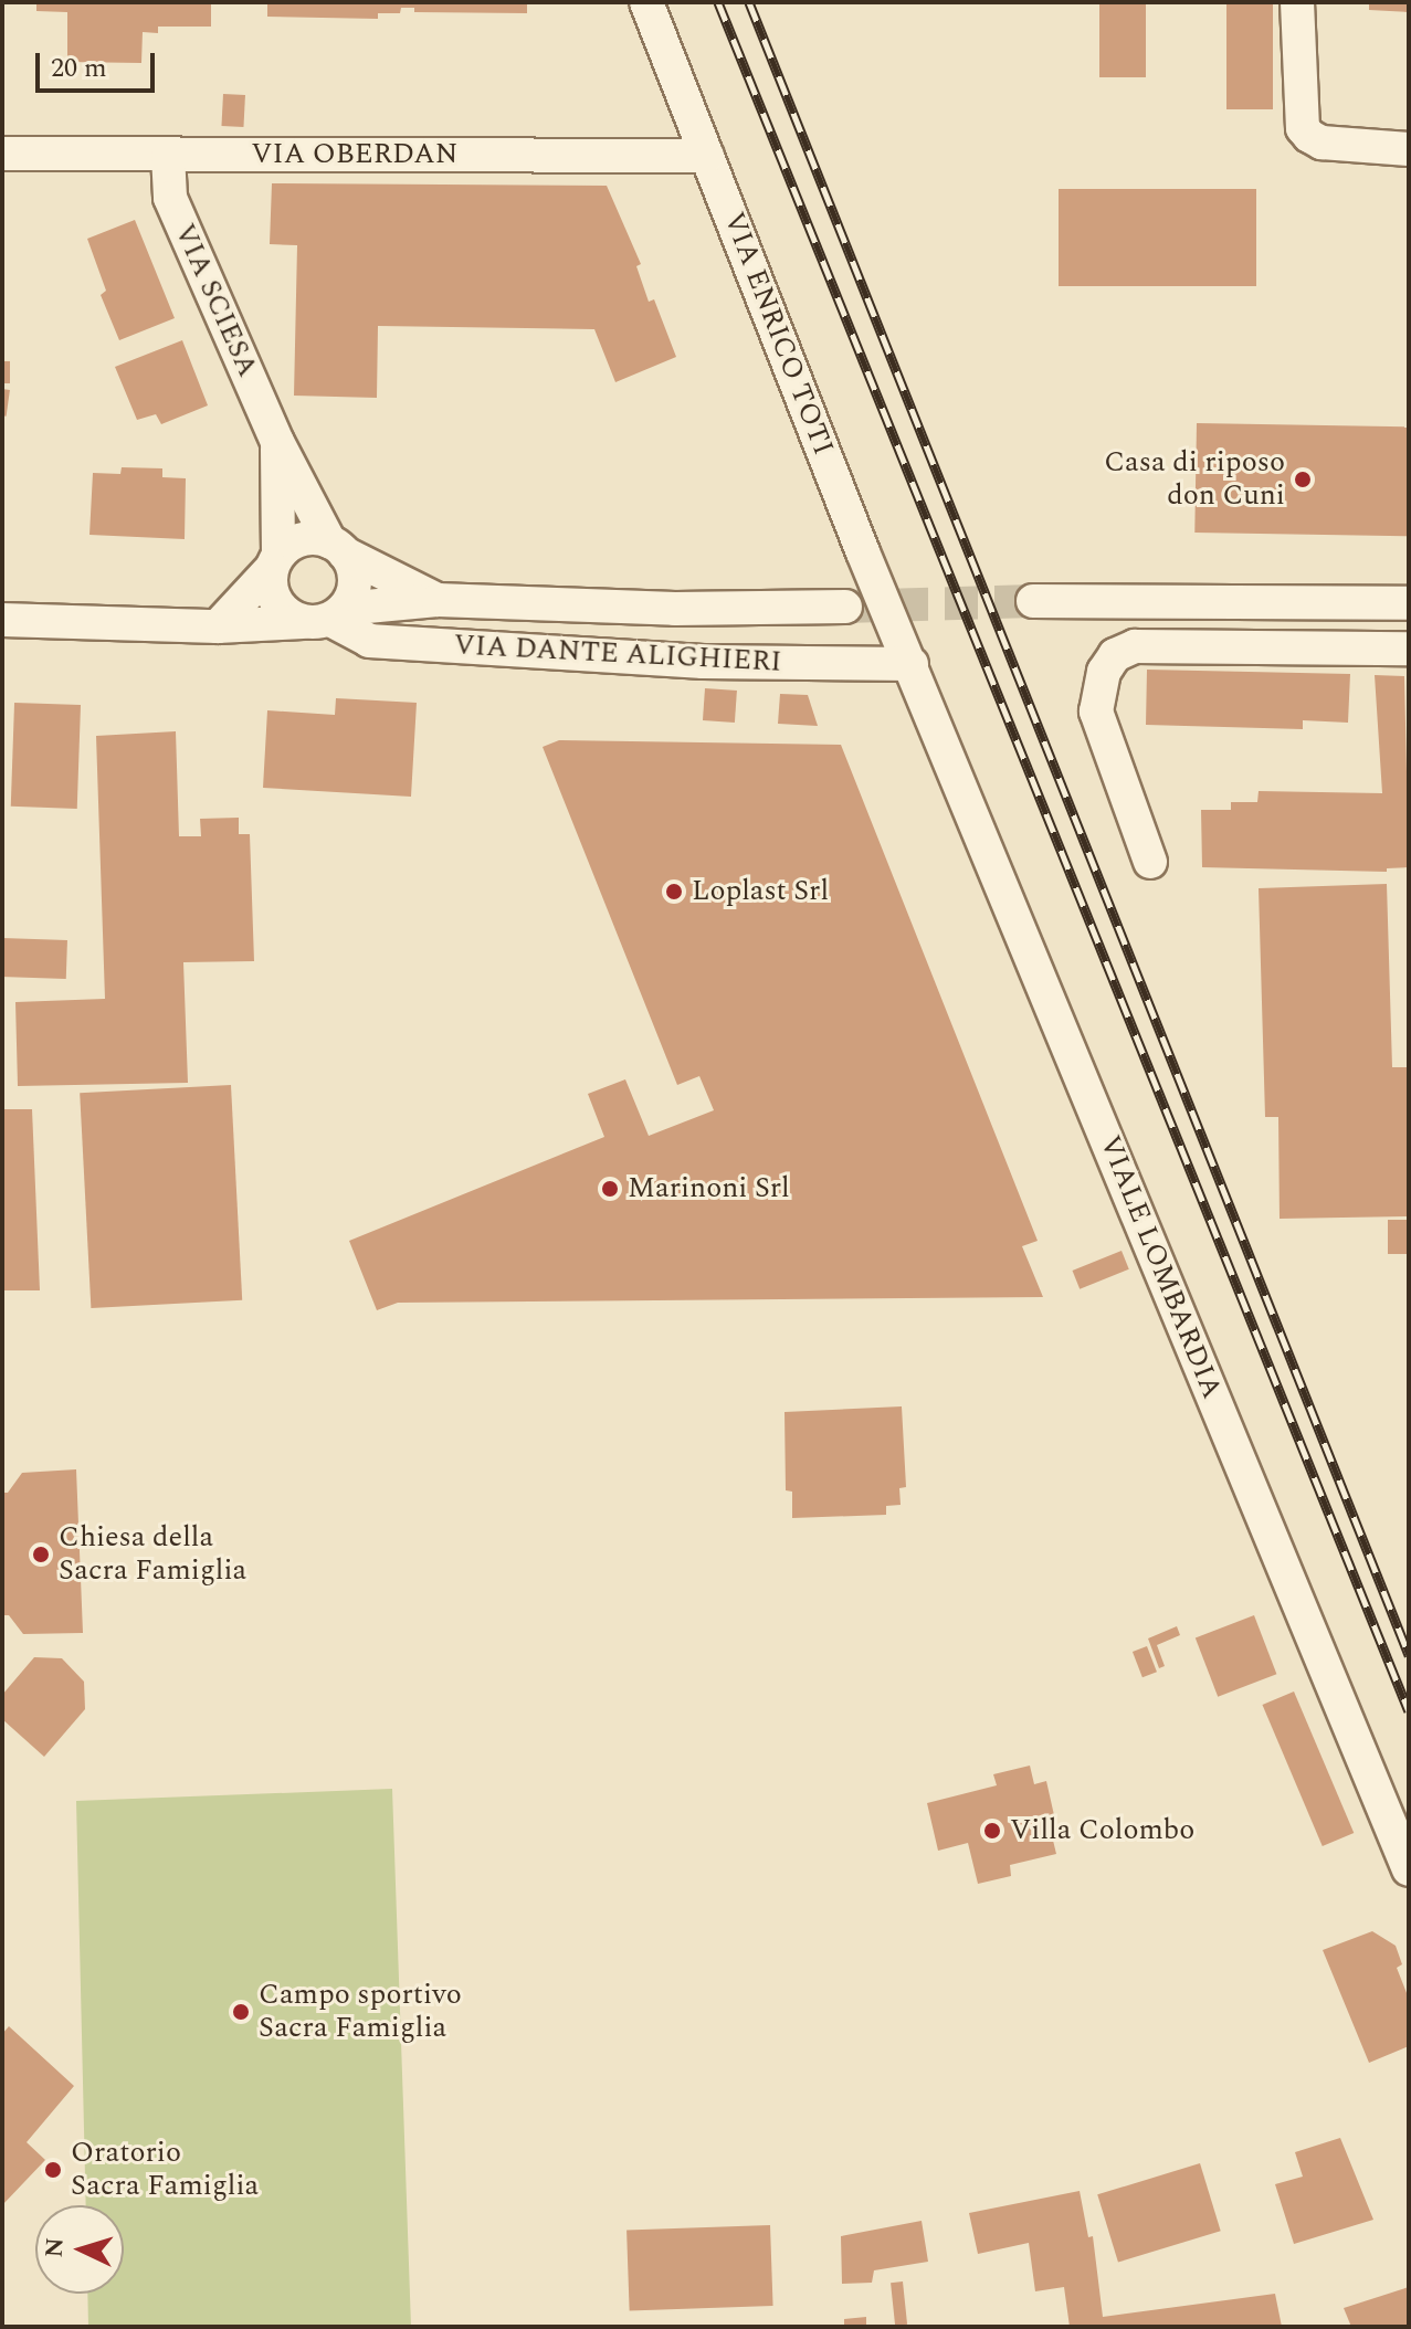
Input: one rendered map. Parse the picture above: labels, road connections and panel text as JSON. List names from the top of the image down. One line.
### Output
{"streets":{"street":["VIA OBERDAN","VIA SCIESA","VIA ENRICO TOTI","VIA DANTE ALIGHIERI","VIALE LOMBARDIA"]},"crossings":[["VIA OBERDAN","VIA SCIESA"],["VIA OBERDAN","VIA ENRICO TOTI"],["VIA SCIESA","VIA DANTE ALIGHIERI"],["VIA ENRICO TOTI","VIA DANTE ALIGHIERI"],["VIA ENRICO TOTI","VIALE LOMBARDIA"],["VIA DANTE ALIGHIERI","VIALE LOMBARDIA"]],"places":["Casa di riposo don Cuni","Loplast Srl","Marinoni Srl","Chiesa della Sacra Famiglia","Villa Colombo","Campo sportivo Sacra Famiglia","Oratorio Sacra Famiglia"],"scale_bar":"20 m","north":"left"}
